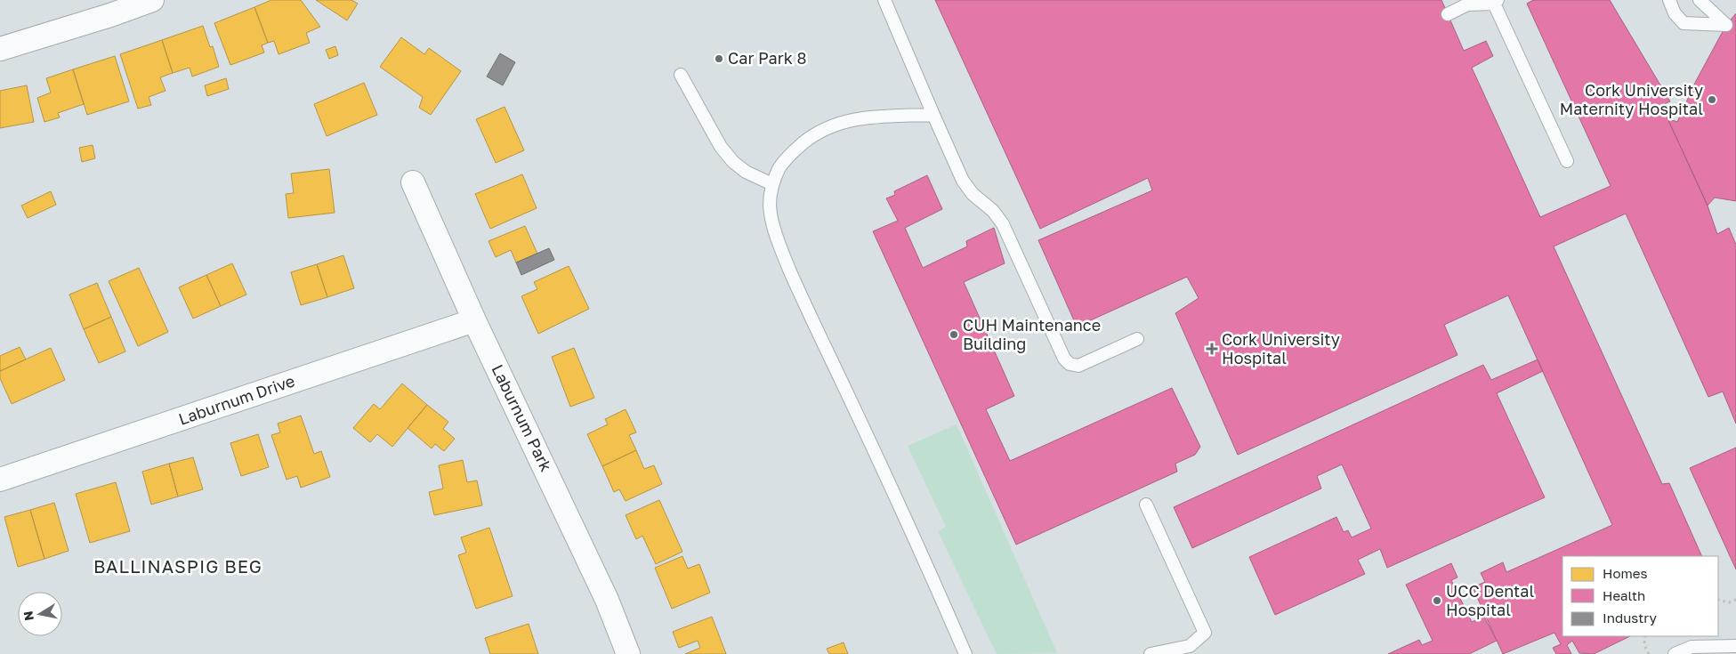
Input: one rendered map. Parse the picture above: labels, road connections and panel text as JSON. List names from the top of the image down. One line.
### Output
{"streets":{"street":["Laburnum Drive","Laburnum Park"]},"crossings":[["Laburnum Drive","Laburnum Park"]],"districts":["BALLINASPIG BEG"],"places":{"other":["Car Park 8","Cork University Maternity Hospital","CUH Maintenance Building","UCC Dental Hospital"],"health":["Cork University Hospital"]},"legend":["Homes","Health","Industry"],"north":"left"}
